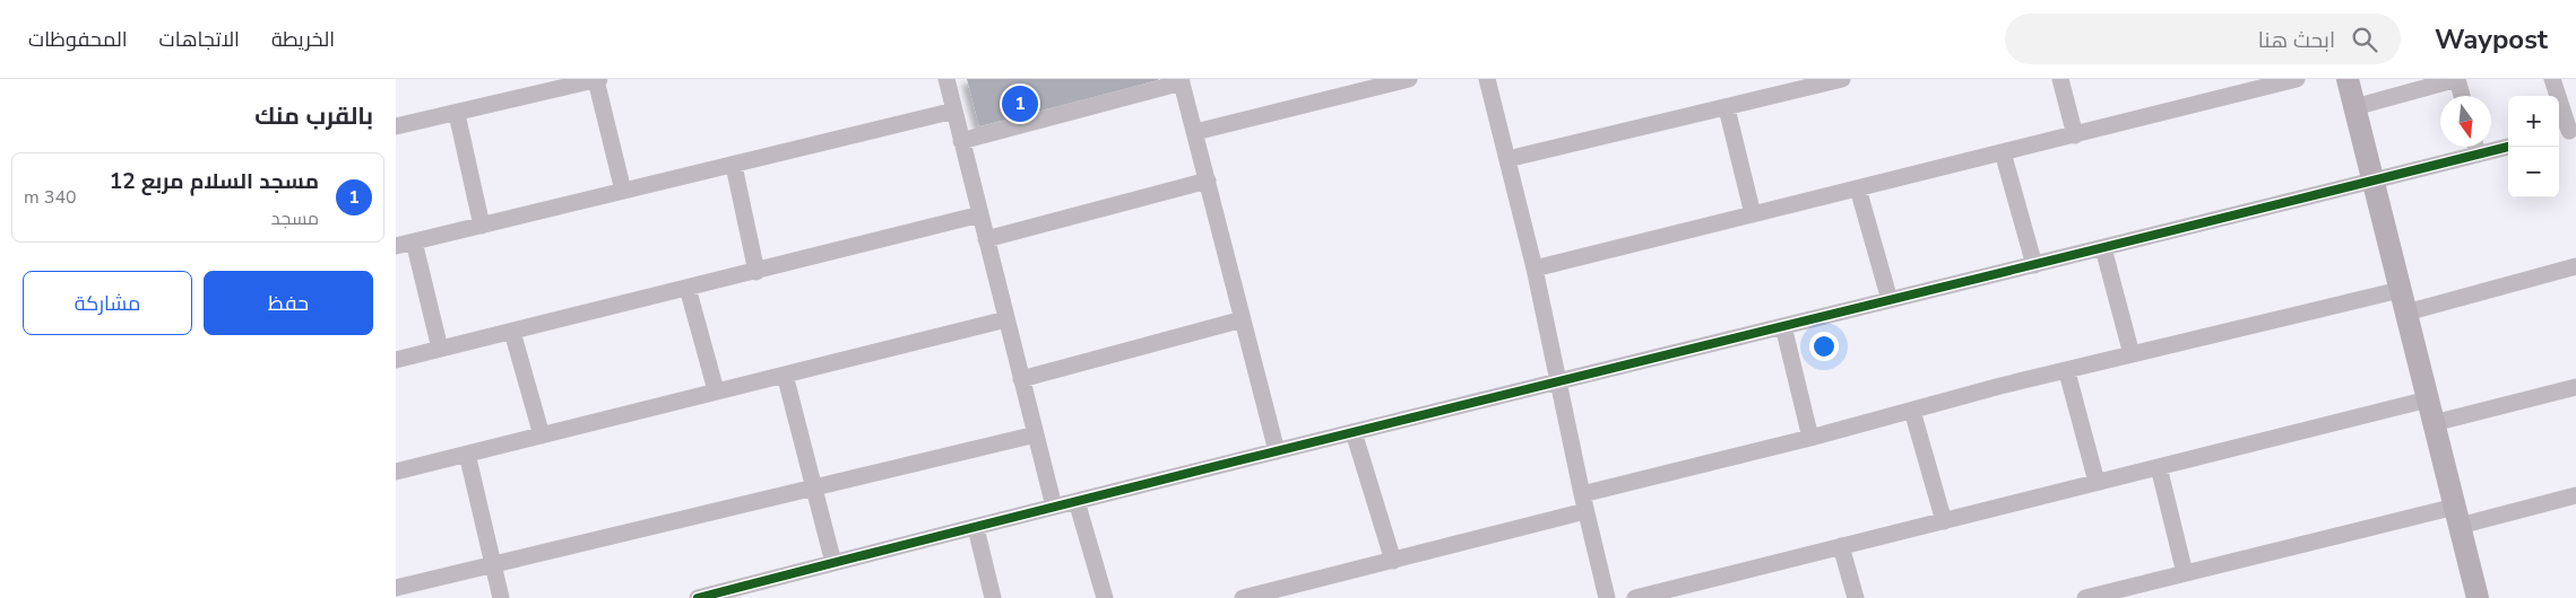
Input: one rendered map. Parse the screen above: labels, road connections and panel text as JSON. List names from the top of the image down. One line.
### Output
{"north":"bottom","page":{"header":"Waypost","search":"ابحث هنا","nav":["الخريطة","الاتجاهات","المحفوظات"],"heading":"بالقرب منك","pins":"1","map_buttons":["+","−"],"list":[{"mark":"1","name":"مسجد السلام مربع 12","note":"مسجد","value":"340 m"}],"buttons":["حفظ","مشاركة"]}}
